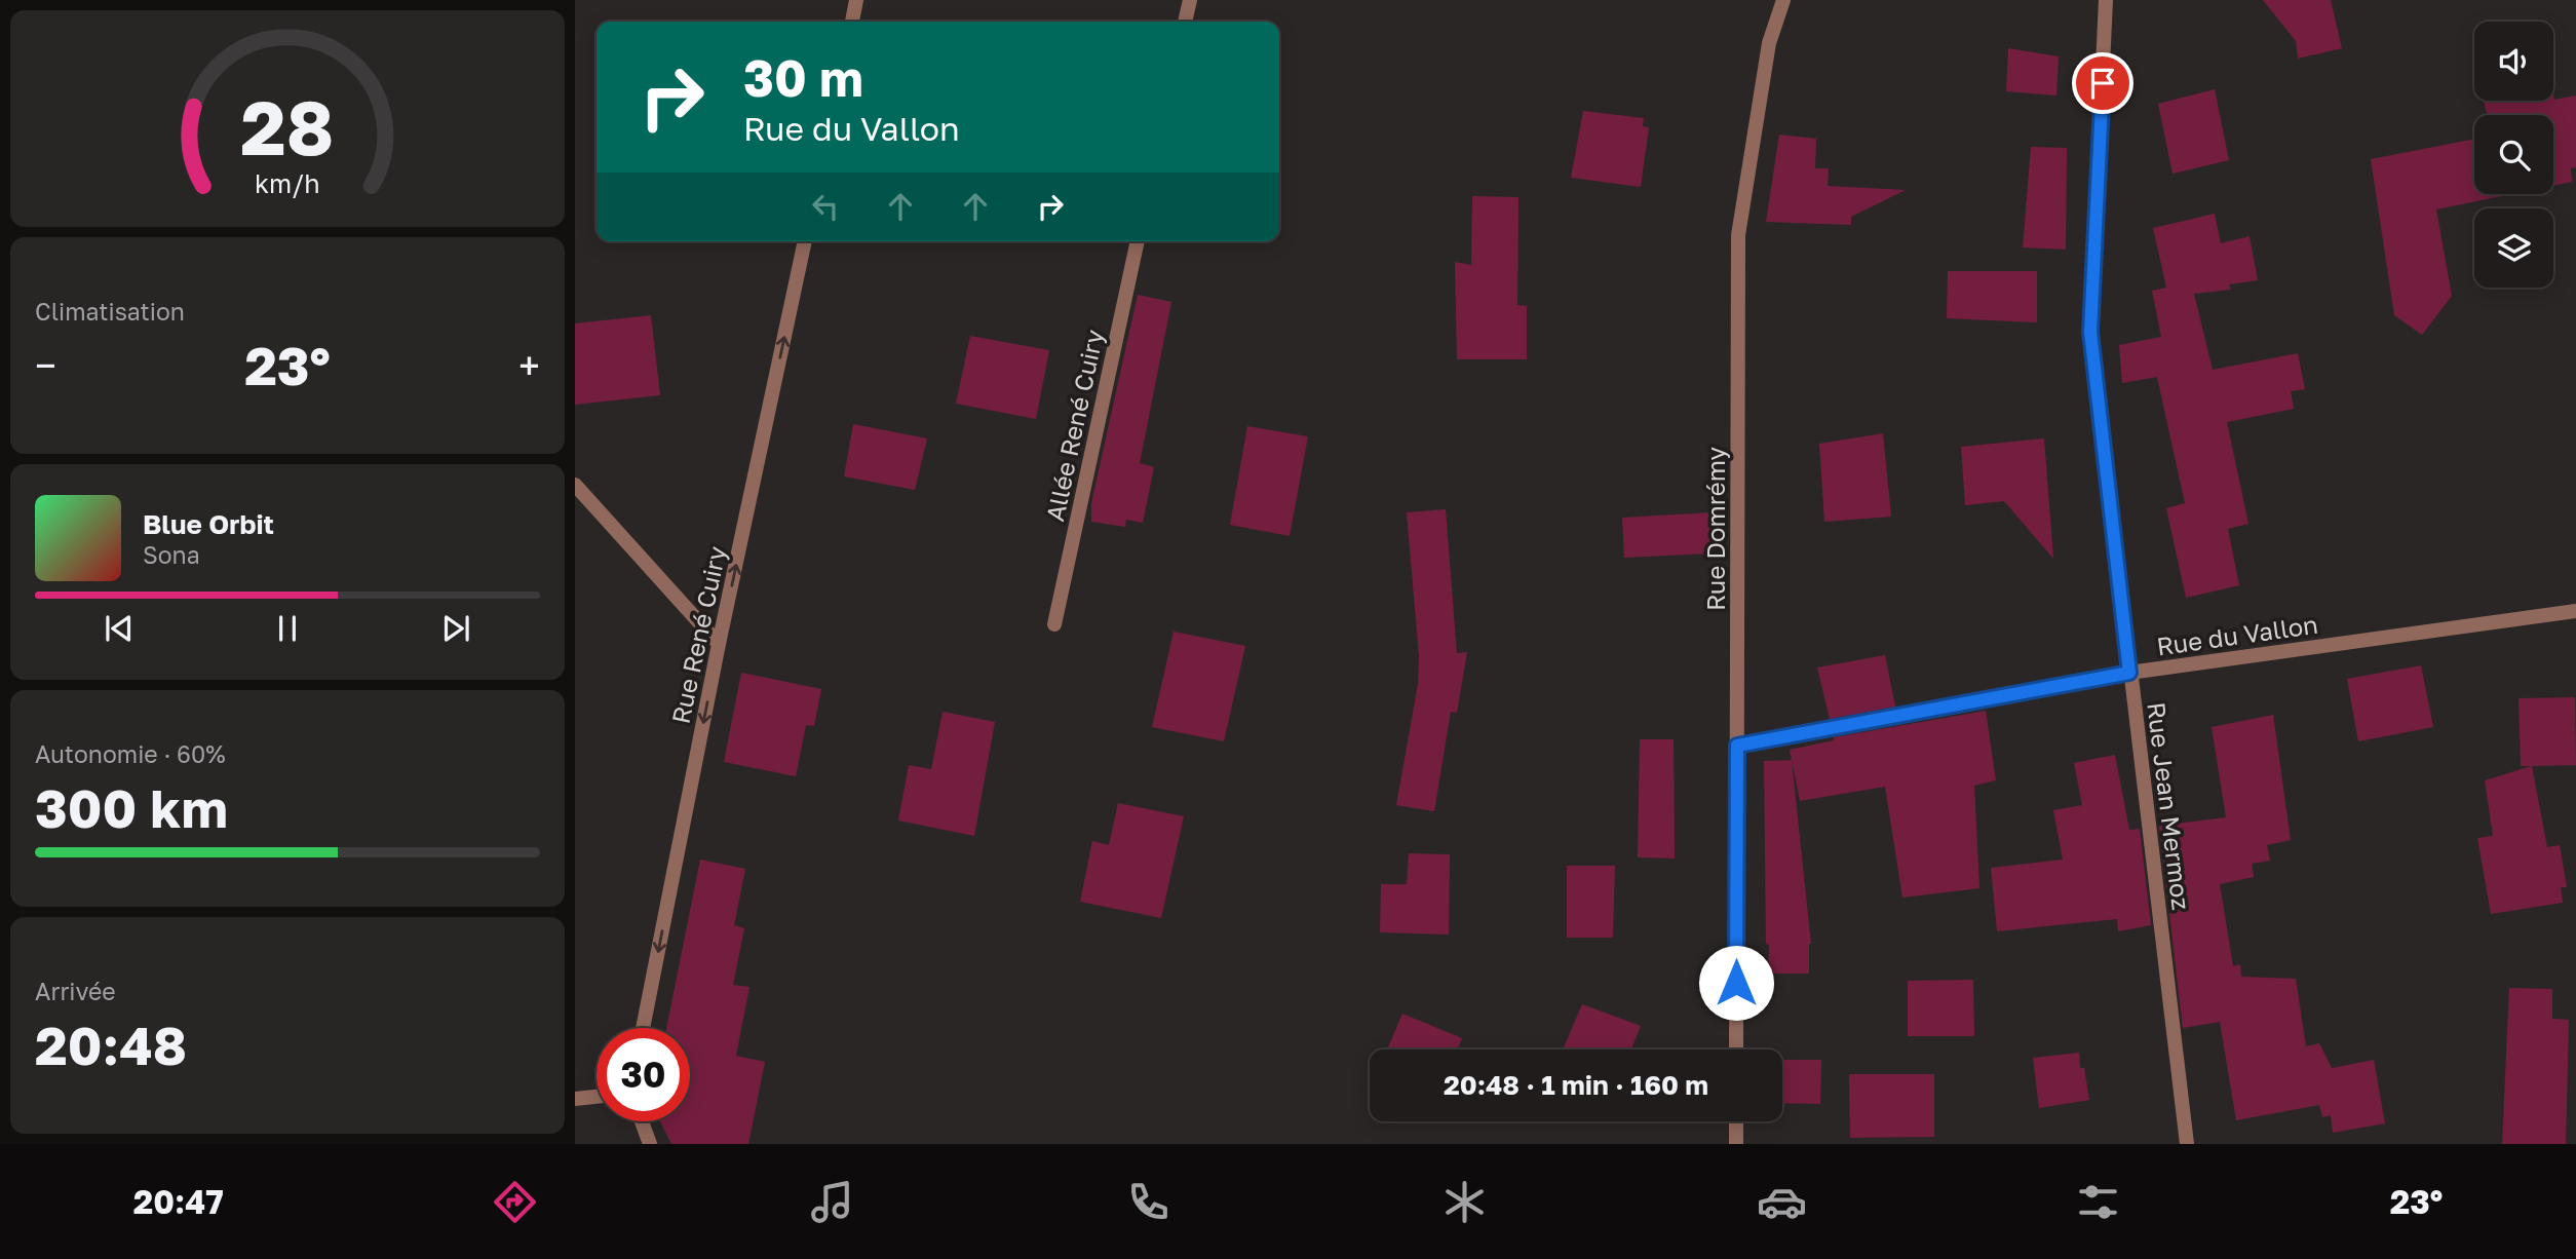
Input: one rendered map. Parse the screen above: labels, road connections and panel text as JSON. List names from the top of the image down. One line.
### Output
{"streets":{"street":["Allée René Cuiry","Rue Domrémy","Rue René Cuiry","Rue du Vallon","Rue Jean Mermoz"]},"crossings":[["Rue Domrémy","Rue du Vallon"],["Rue du Vallon","Rue Jean Mermoz"]],"page":{"turn":["30 m","Rue du Vallon"],"tile":["Climatisation",["Autonomie · 60%","300 km"],["Arrivée","20:48"]],"heat":["−","23°","+"],"song":["Blue Orbit","Sona"],"limit":"30","trip":"20:48 · 1 min · 160 m","tabs":["20:47","23°"],"gauge":["28","km/h"]}}
